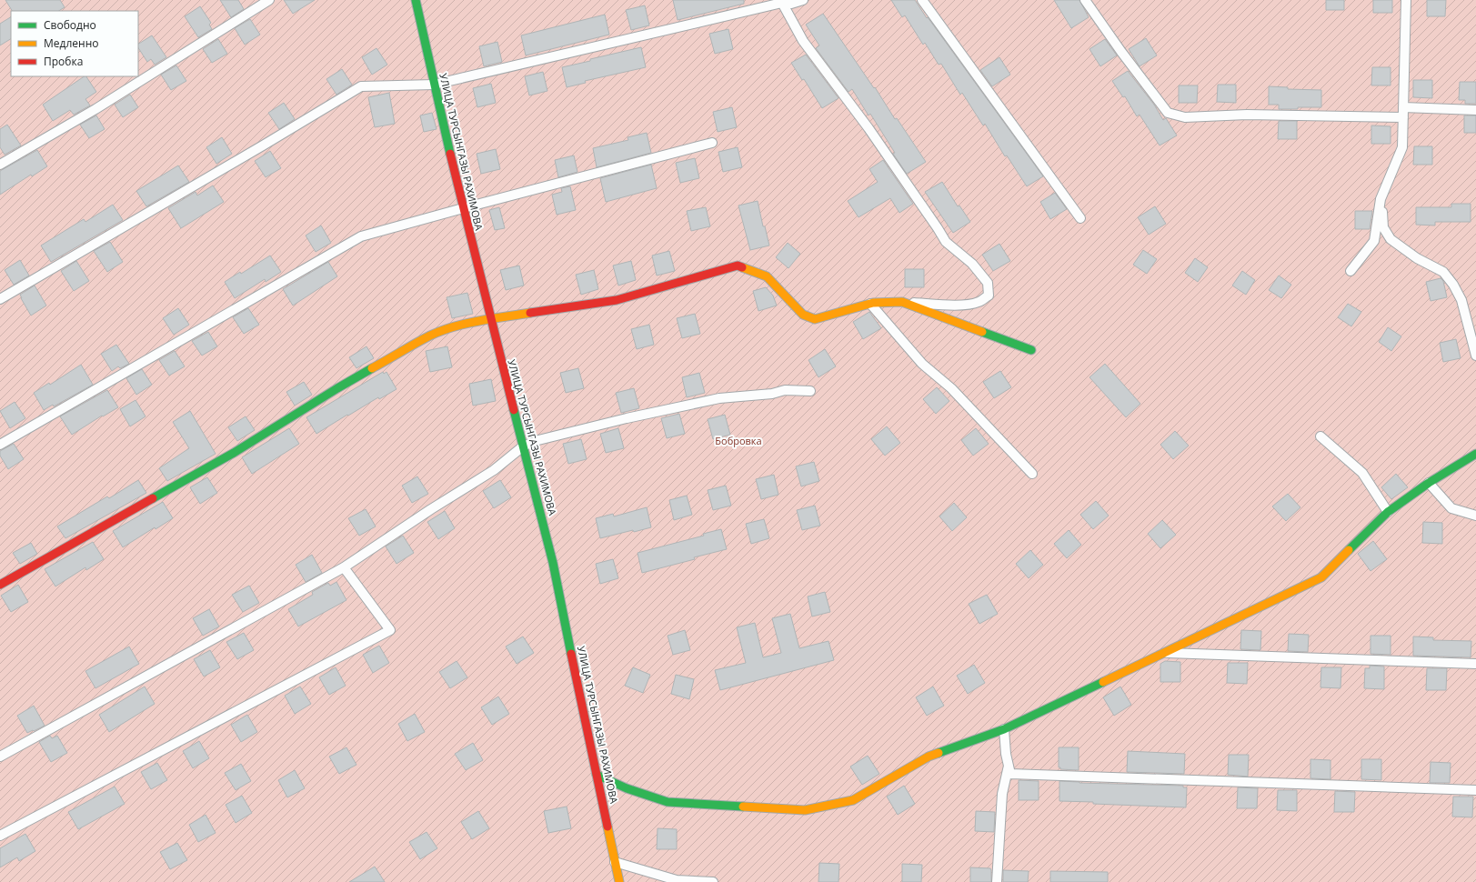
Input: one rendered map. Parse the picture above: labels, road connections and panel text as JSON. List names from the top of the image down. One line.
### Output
{"streets":{"street":["УЛИЦА ТУРСЫНГАЗЫ РАХИМОВА"]},"parks":["Бобровка"],"legend":["Свободно","Медленно","Пробка"]}
